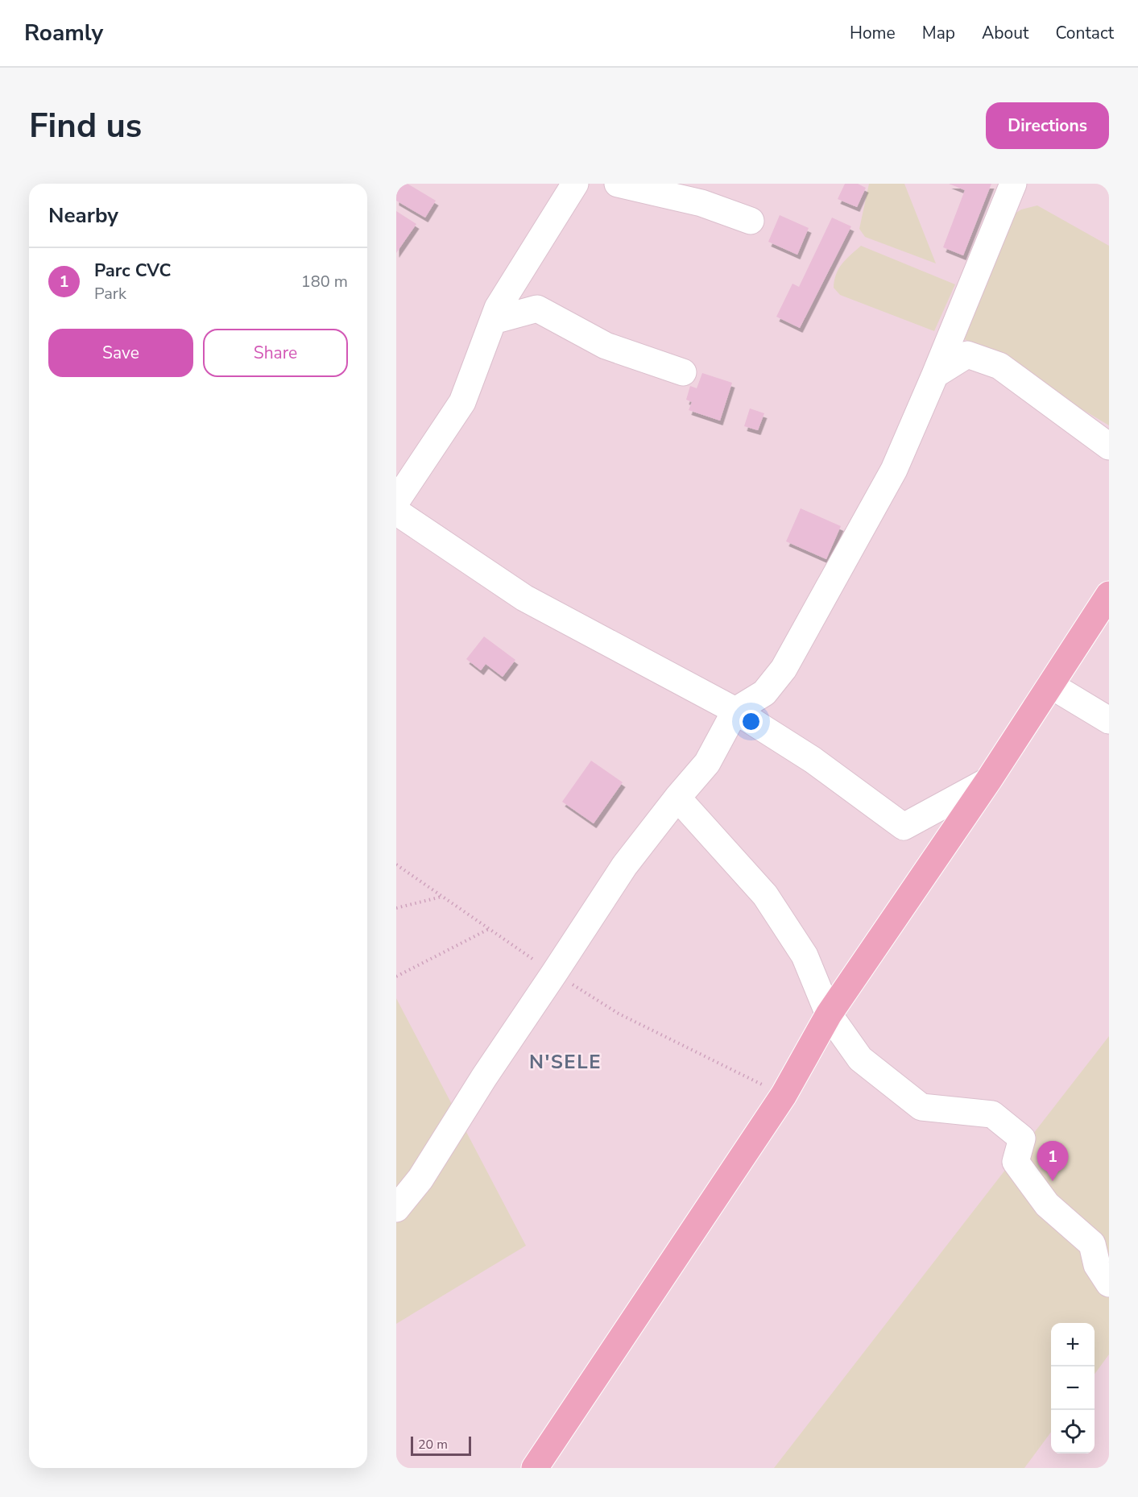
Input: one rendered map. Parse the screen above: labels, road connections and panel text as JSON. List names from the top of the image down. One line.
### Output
{"districts":["N'SELE"],"scale_bar":"20 m","page":{"header":"Roamly","nav":["Home","Map","About","Contact"],"buttons":["Directions",["Save","Share"]],"title":"Find us","heading":"Nearby","list":[{"mark":"1","name":"Parc CVC","note":"Park","value":"180 m"}],"pins":"1","map_buttons":["+","−"],"scale":"20 m"}}
